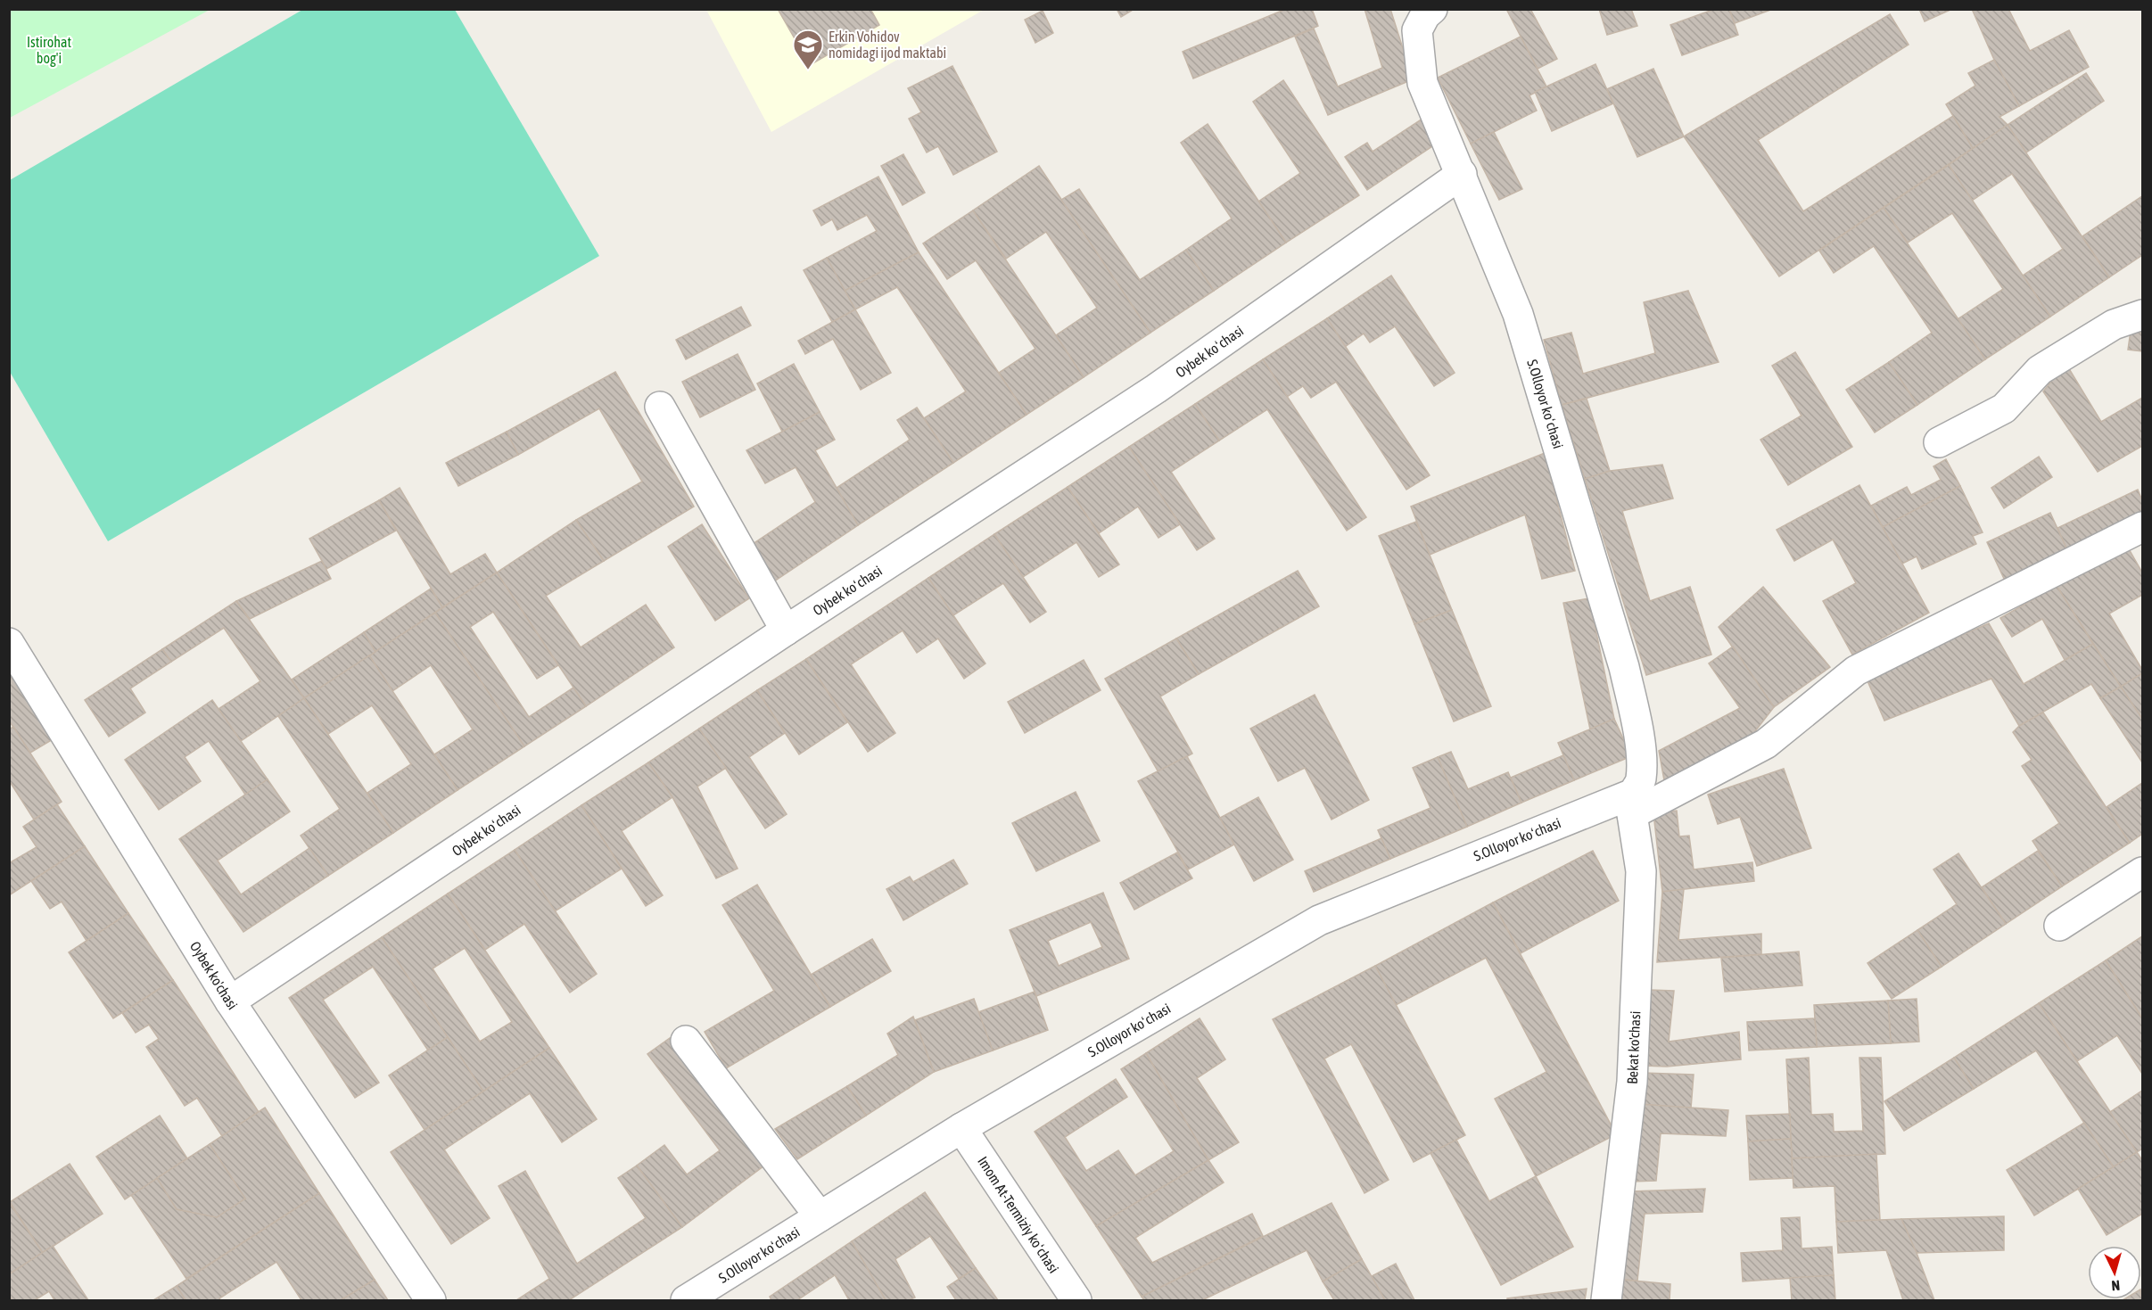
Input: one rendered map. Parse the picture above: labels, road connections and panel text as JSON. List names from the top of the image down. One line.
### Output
{"streets":{"street":["Oybek koʻchasi","S.Olloyor koʻchasi","Oybek ko'chasi","Bekat ko'chasi","Imom At-Termiziy koʻchasi"]},"crossings":[["Oybek koʻchasi","S.Olloyor koʻchasi"],["Oybek koʻchasi","Oybek ko'chasi"],["S.Olloyor koʻchasi","Bekat ko'chasi"],["S.Olloyor koʻchasi","Imom At-Termiziy koʻchasi"]],"parks":["Istirohat bog'i"],"places":{"school or university":["Erkin Vohidov nomidagi ijod maktabi"]},"north":"bottom"}
